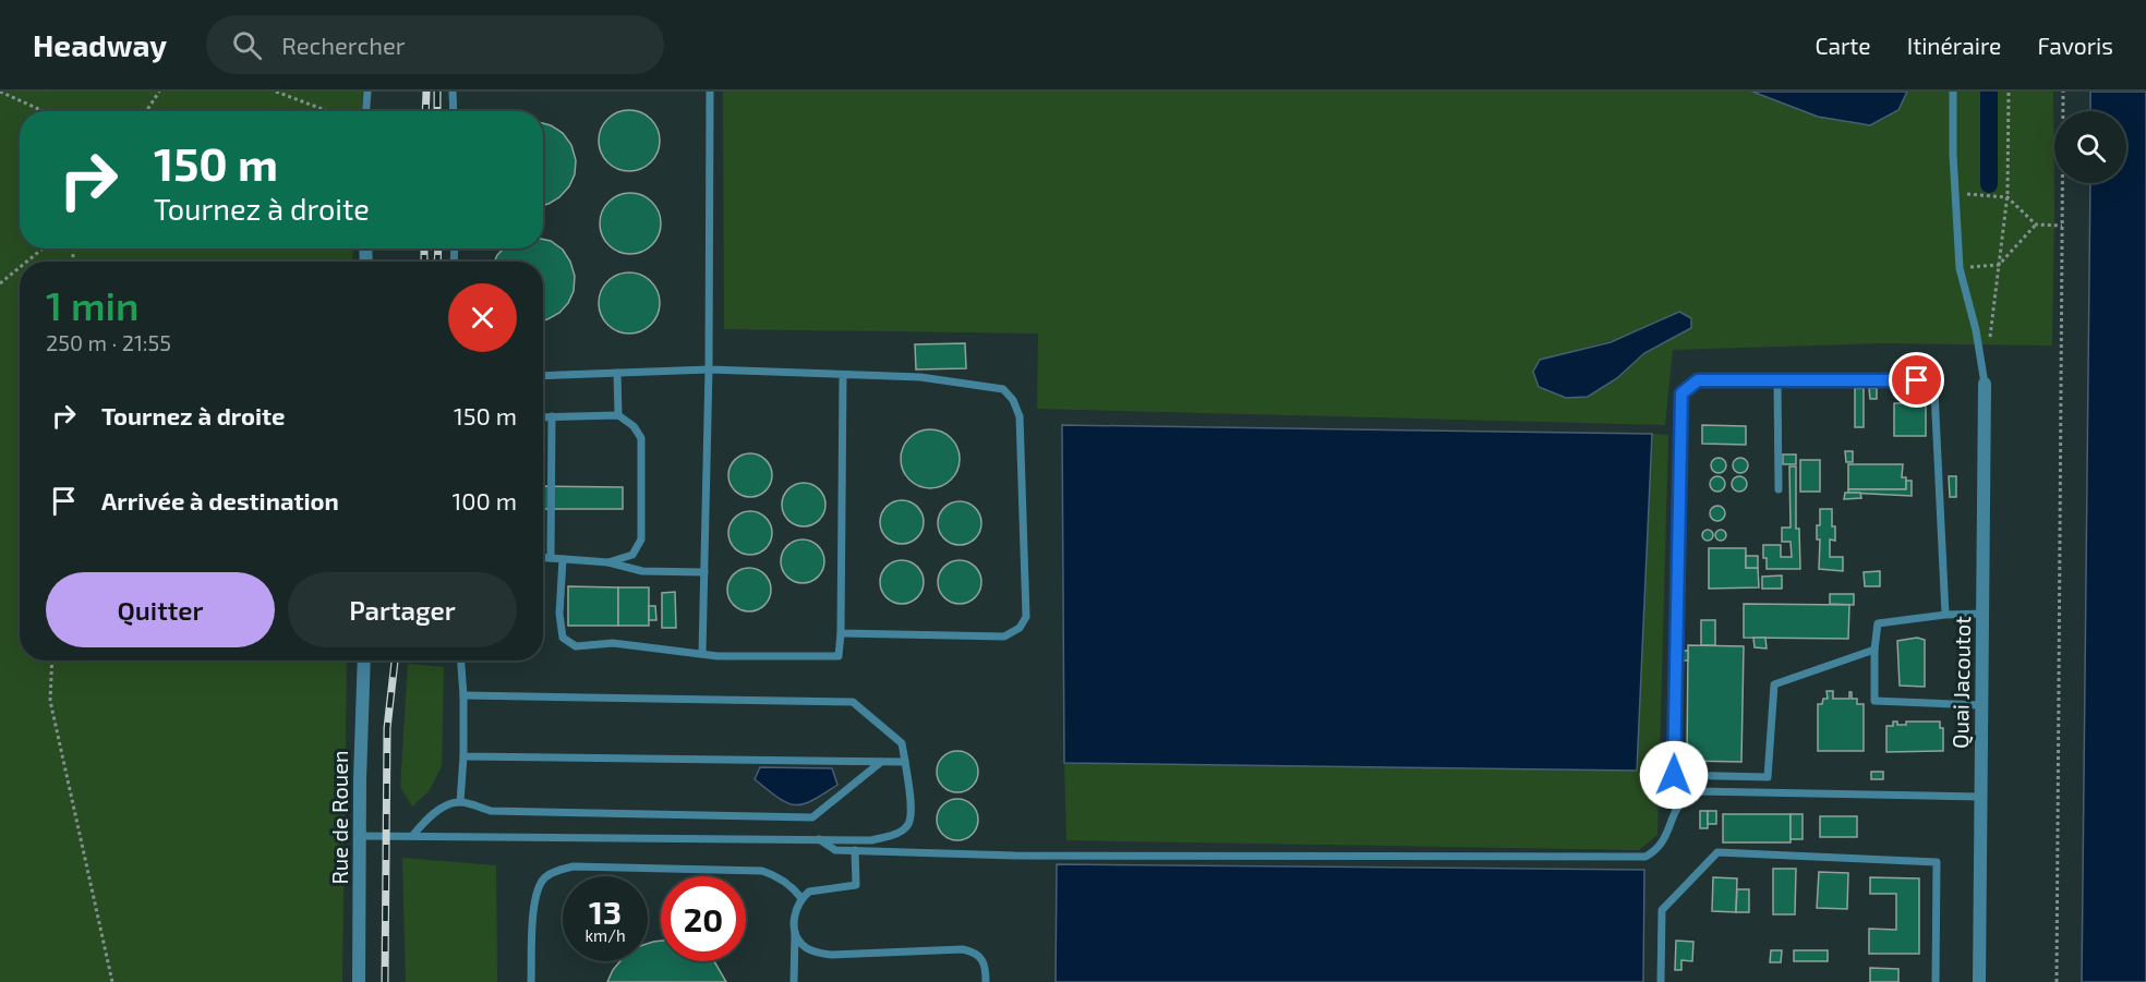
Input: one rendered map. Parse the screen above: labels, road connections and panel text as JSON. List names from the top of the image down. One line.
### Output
{"streets":{"street":["Quai Jacoutot","Rue de Rouen"]},"page":{"header":"Headway","search":"Rechercher","nav":["Carte","Itinéraire","Favoris"],"turn":["150 m","Tournez à droite"],"heading":["1 min","250 m · 21:55"],"list":[{"name":"Tournez à droite","value":"150 m"},{"name":"Arrivée à destination","value":"100 m"}],"buttons":["Quitter","Partager"],"speed":"13 km/h","limit":"20"}}
